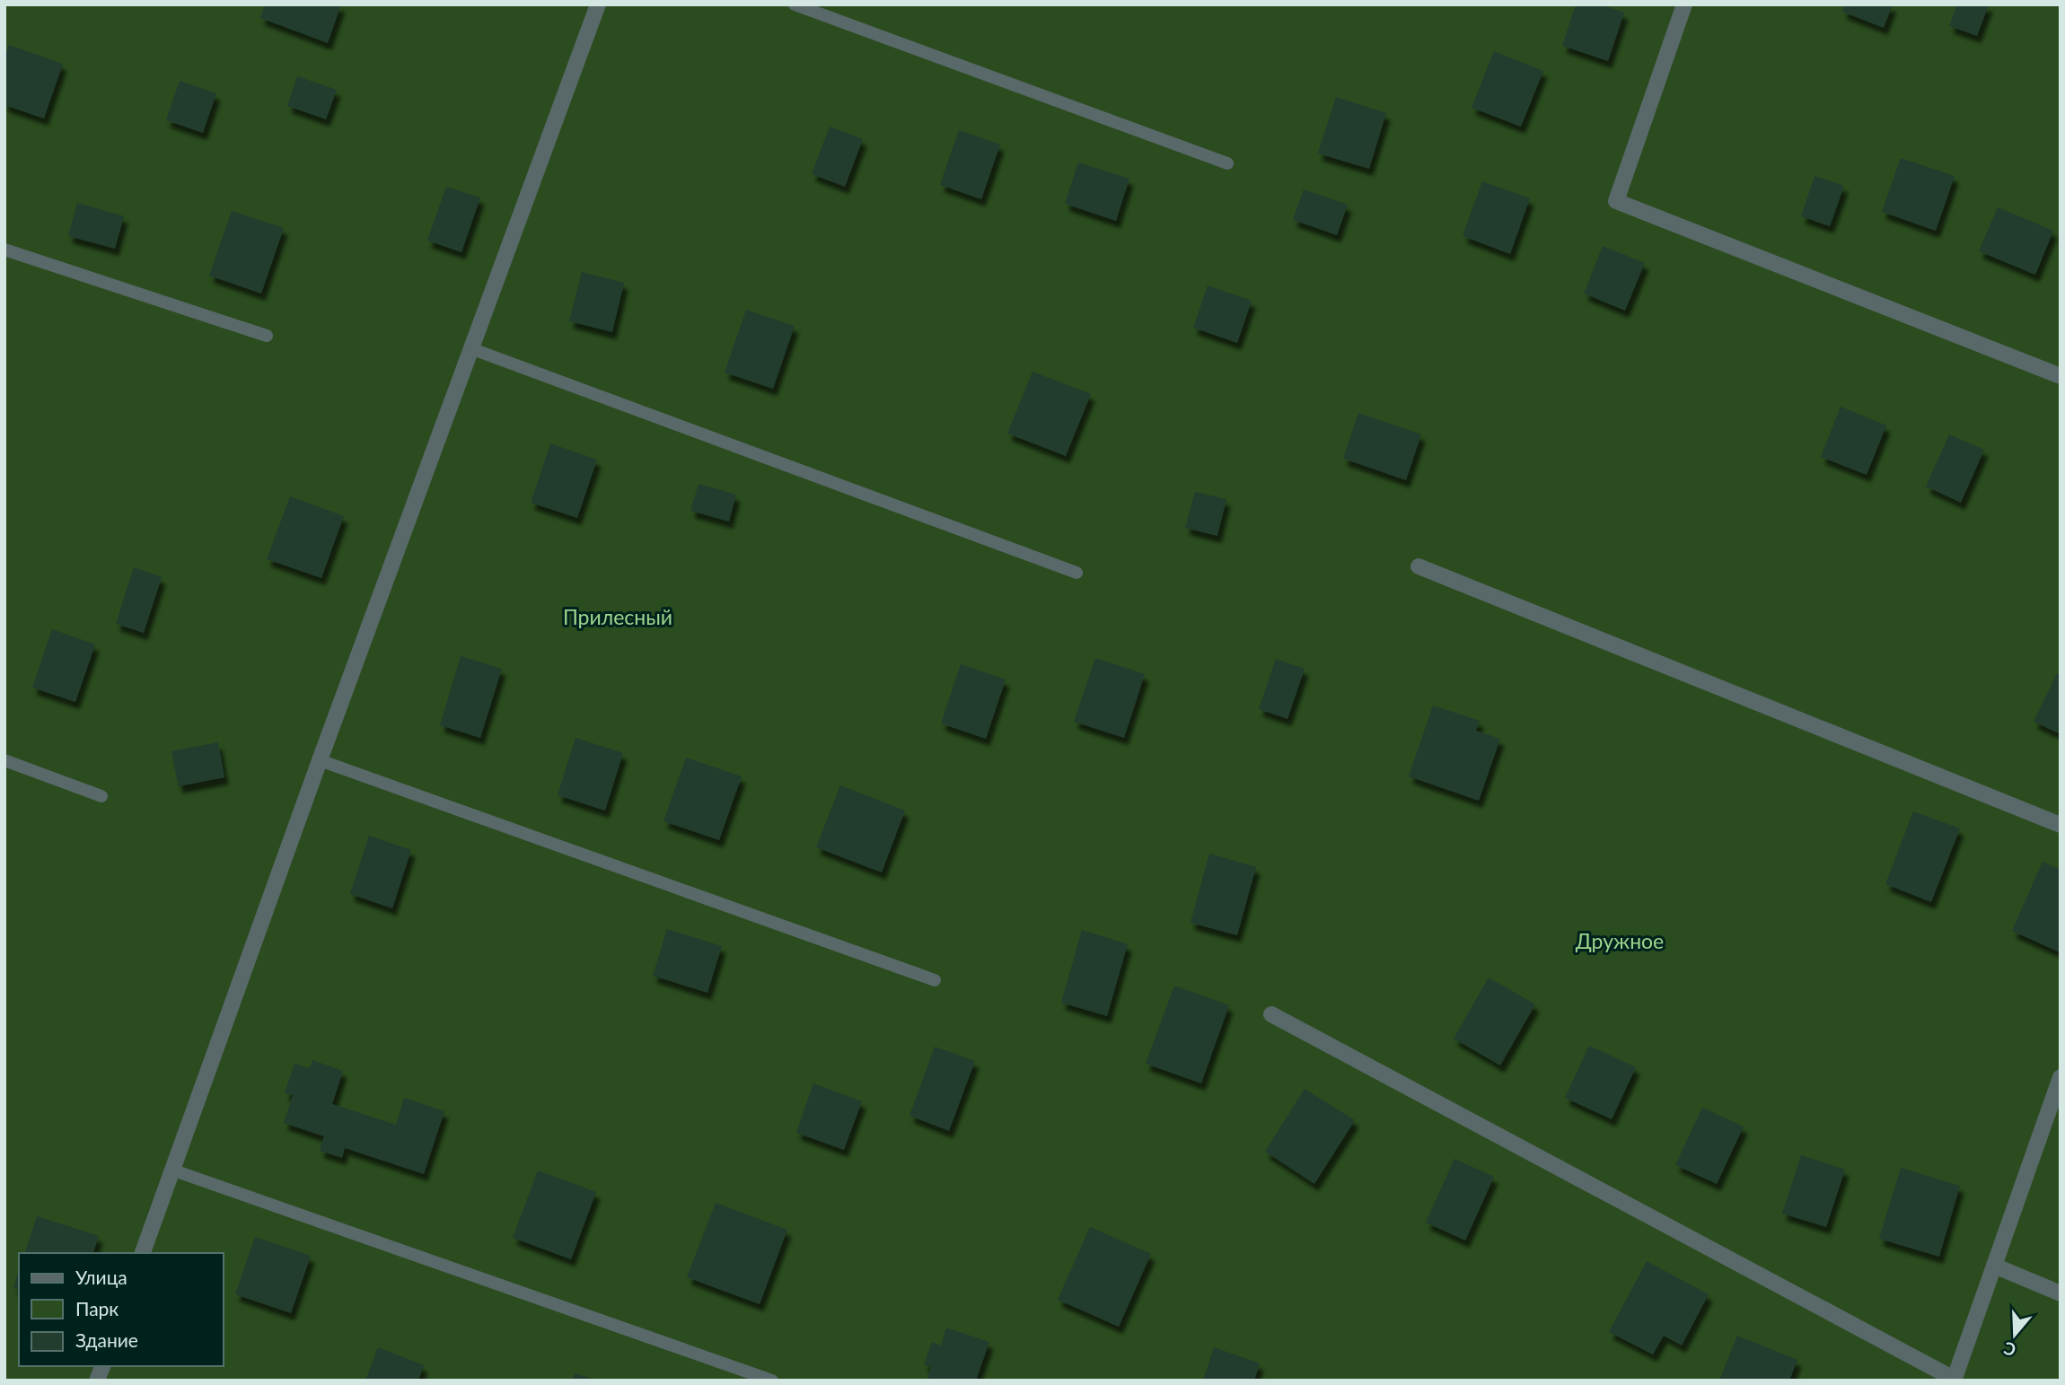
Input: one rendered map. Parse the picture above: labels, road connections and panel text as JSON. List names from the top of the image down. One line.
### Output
{"parks":["Прилесный","Дружное"],"legend":["Улица","Парк","Здание"],"north":"bottom"}
